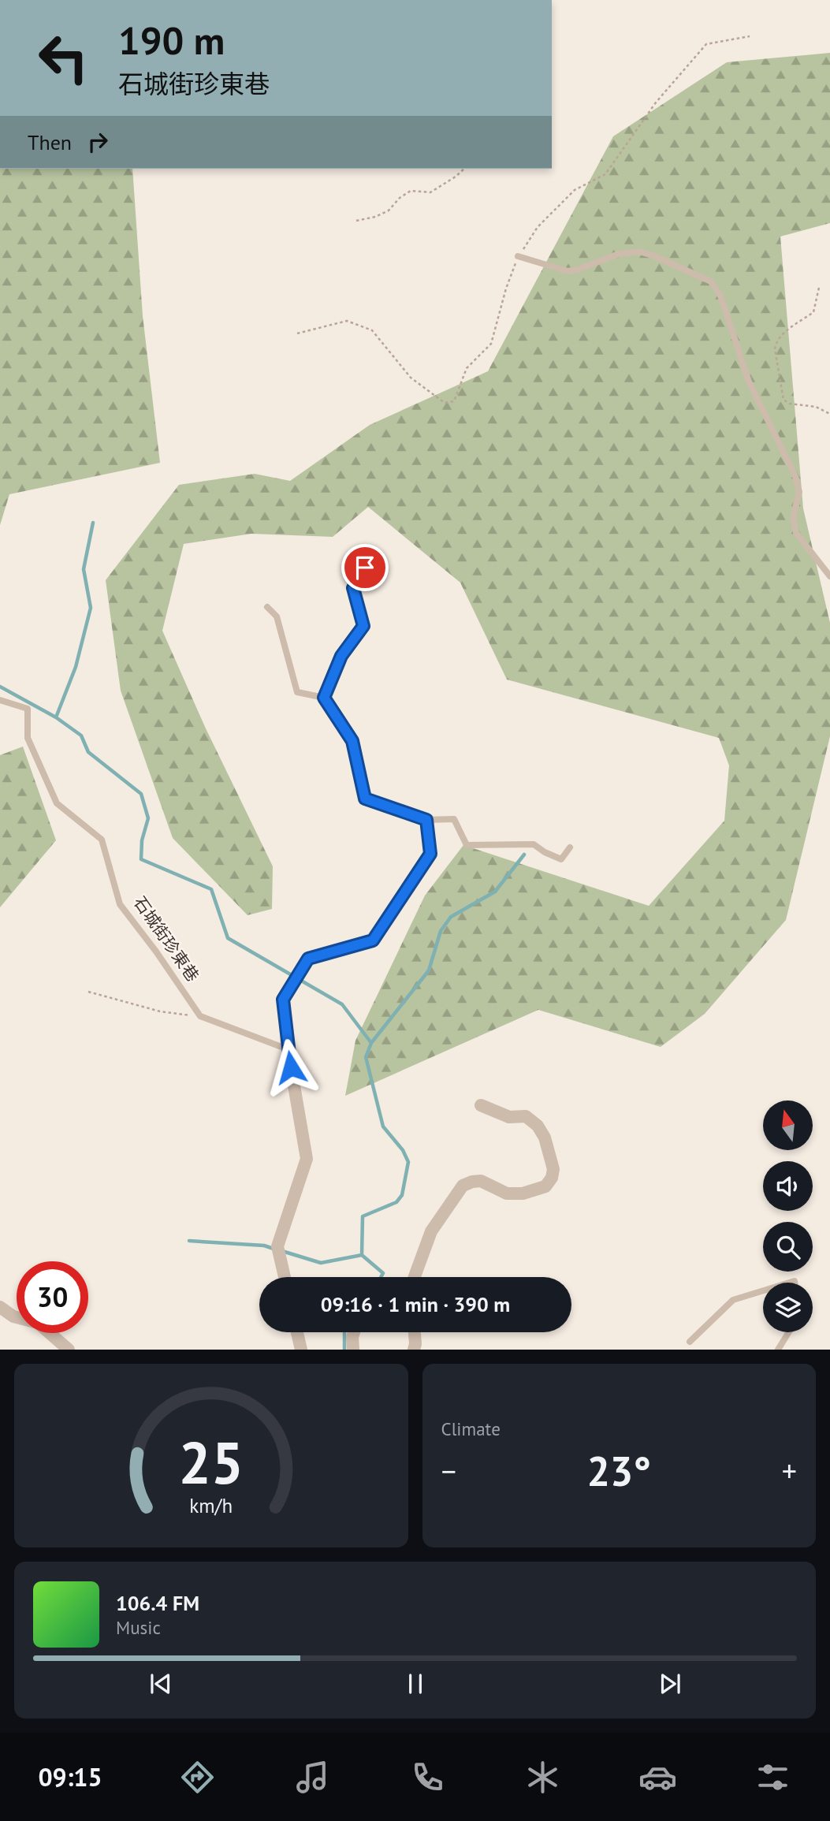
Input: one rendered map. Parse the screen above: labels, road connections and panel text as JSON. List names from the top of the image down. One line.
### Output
{"streets":{"lane":["石城街珍東巷"]},"north":"top","page":{"turn":["190 m","石城街珍東巷"],"then":"Then","limit":"30","trip":"09:16 · 1 min · 390 m","tile":"Climate","heat":["−","23°","+"],"song":["106.4 FM","Music"],"tabs":"09:15","gauge":["25","km/h"]}}
